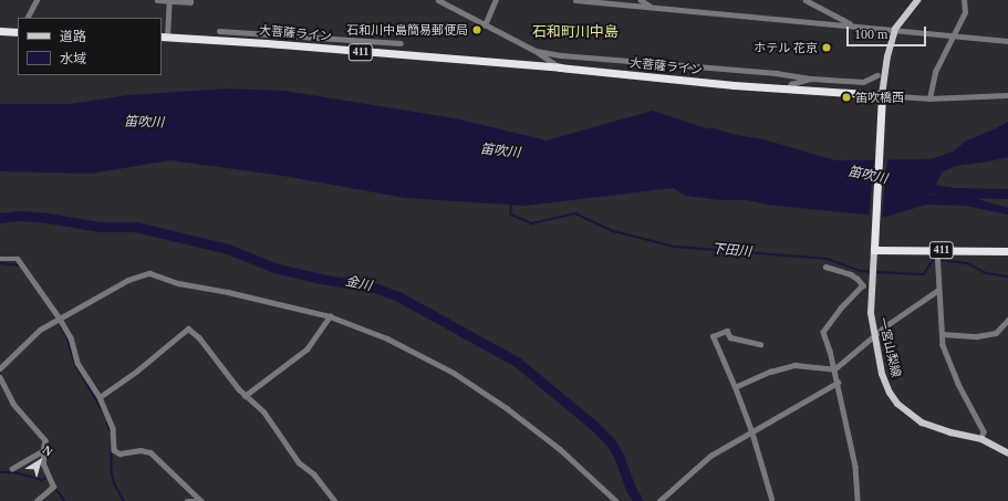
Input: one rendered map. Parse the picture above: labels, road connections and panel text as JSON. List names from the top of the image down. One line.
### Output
{"streets":{"highway":["大菩薩ライン","411"],"main road":["一宮山梨線"]},"crossings":[["411","一宮山梨線"]],"districts":["石和町川中島"],"water":["笛吹川","下田川","金川"],"places":["石和川中島簡易郵便局","ホテル 花京","笛吹橋西"],"legend":["道路","水域"],"scale_bar":"100 m","north":"top right"}
